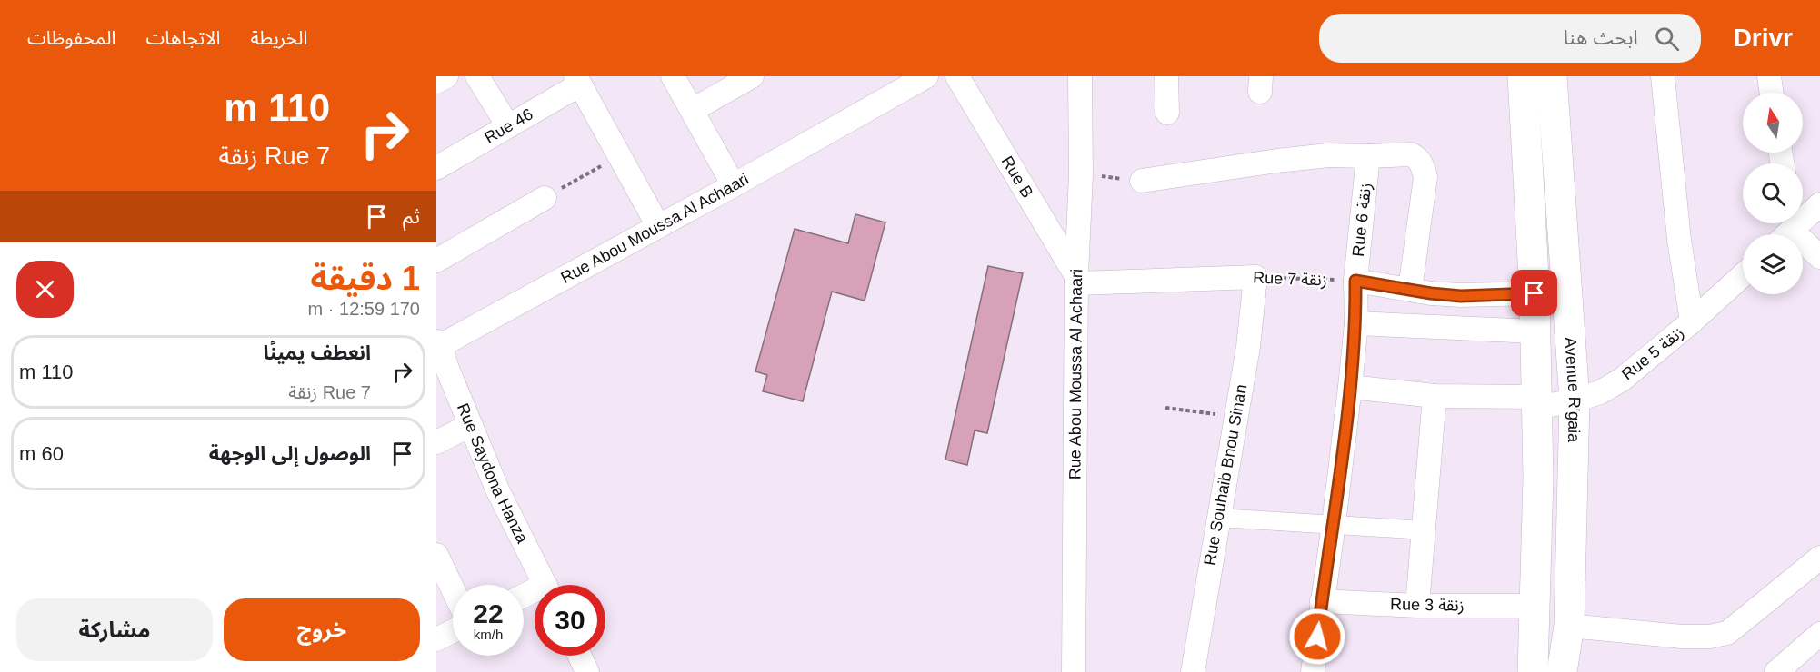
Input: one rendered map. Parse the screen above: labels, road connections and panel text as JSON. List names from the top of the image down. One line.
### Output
{"streets":{"street":["Rue 46","Rue B","Rue 6 زنقة","Rue Abou Moussa Al Achaari","Rue 7 زنقة","Rue 5 زنقة","Avenue R'gaia","Rue Saydona Hanza","Rue Souhaib Bnou Sinan","Rue 3 زنقة"]},"crossings":[["Rue B","Rue Abou Moussa Al Achaari"],["Rue B","Rue 7 زنقة"],["Rue 6 زنقة","Rue 7 زنقة"],["Rue 6 زنقة","Rue 5 زنقة"],["Rue 6 زنقة","Rue 3 زنقة"],["Rue Abou Moussa Al Achaari","Rue 7 زنقة"],["Rue Abou Moussa Al Achaari","Rue Saydona Hanza"],["Rue 7 زنقة","Rue Souhaib Bnou Sinan"],["Rue 5 زنقة","Avenue R'gaia"]],"north":"top","page":{"header":"Drivr","search":"ابحث هنا","nav":["الخريطة","الاتجاهات","المحفوظات"],"turn":["110 m","Rue 7 زنقة"],"then":"ثم","heading":["1 دقيقة","170 m · 12:59"],"list":[{"name":"انعطف يمينًا","note":"Rue 7 زنقة","value":"110 m"},{"name":"الوصول إلى الوجهة","value":"60 m"}],"speed":"22 km/h","limit":"30","buttons":["خروج","مشاركة"]}}
